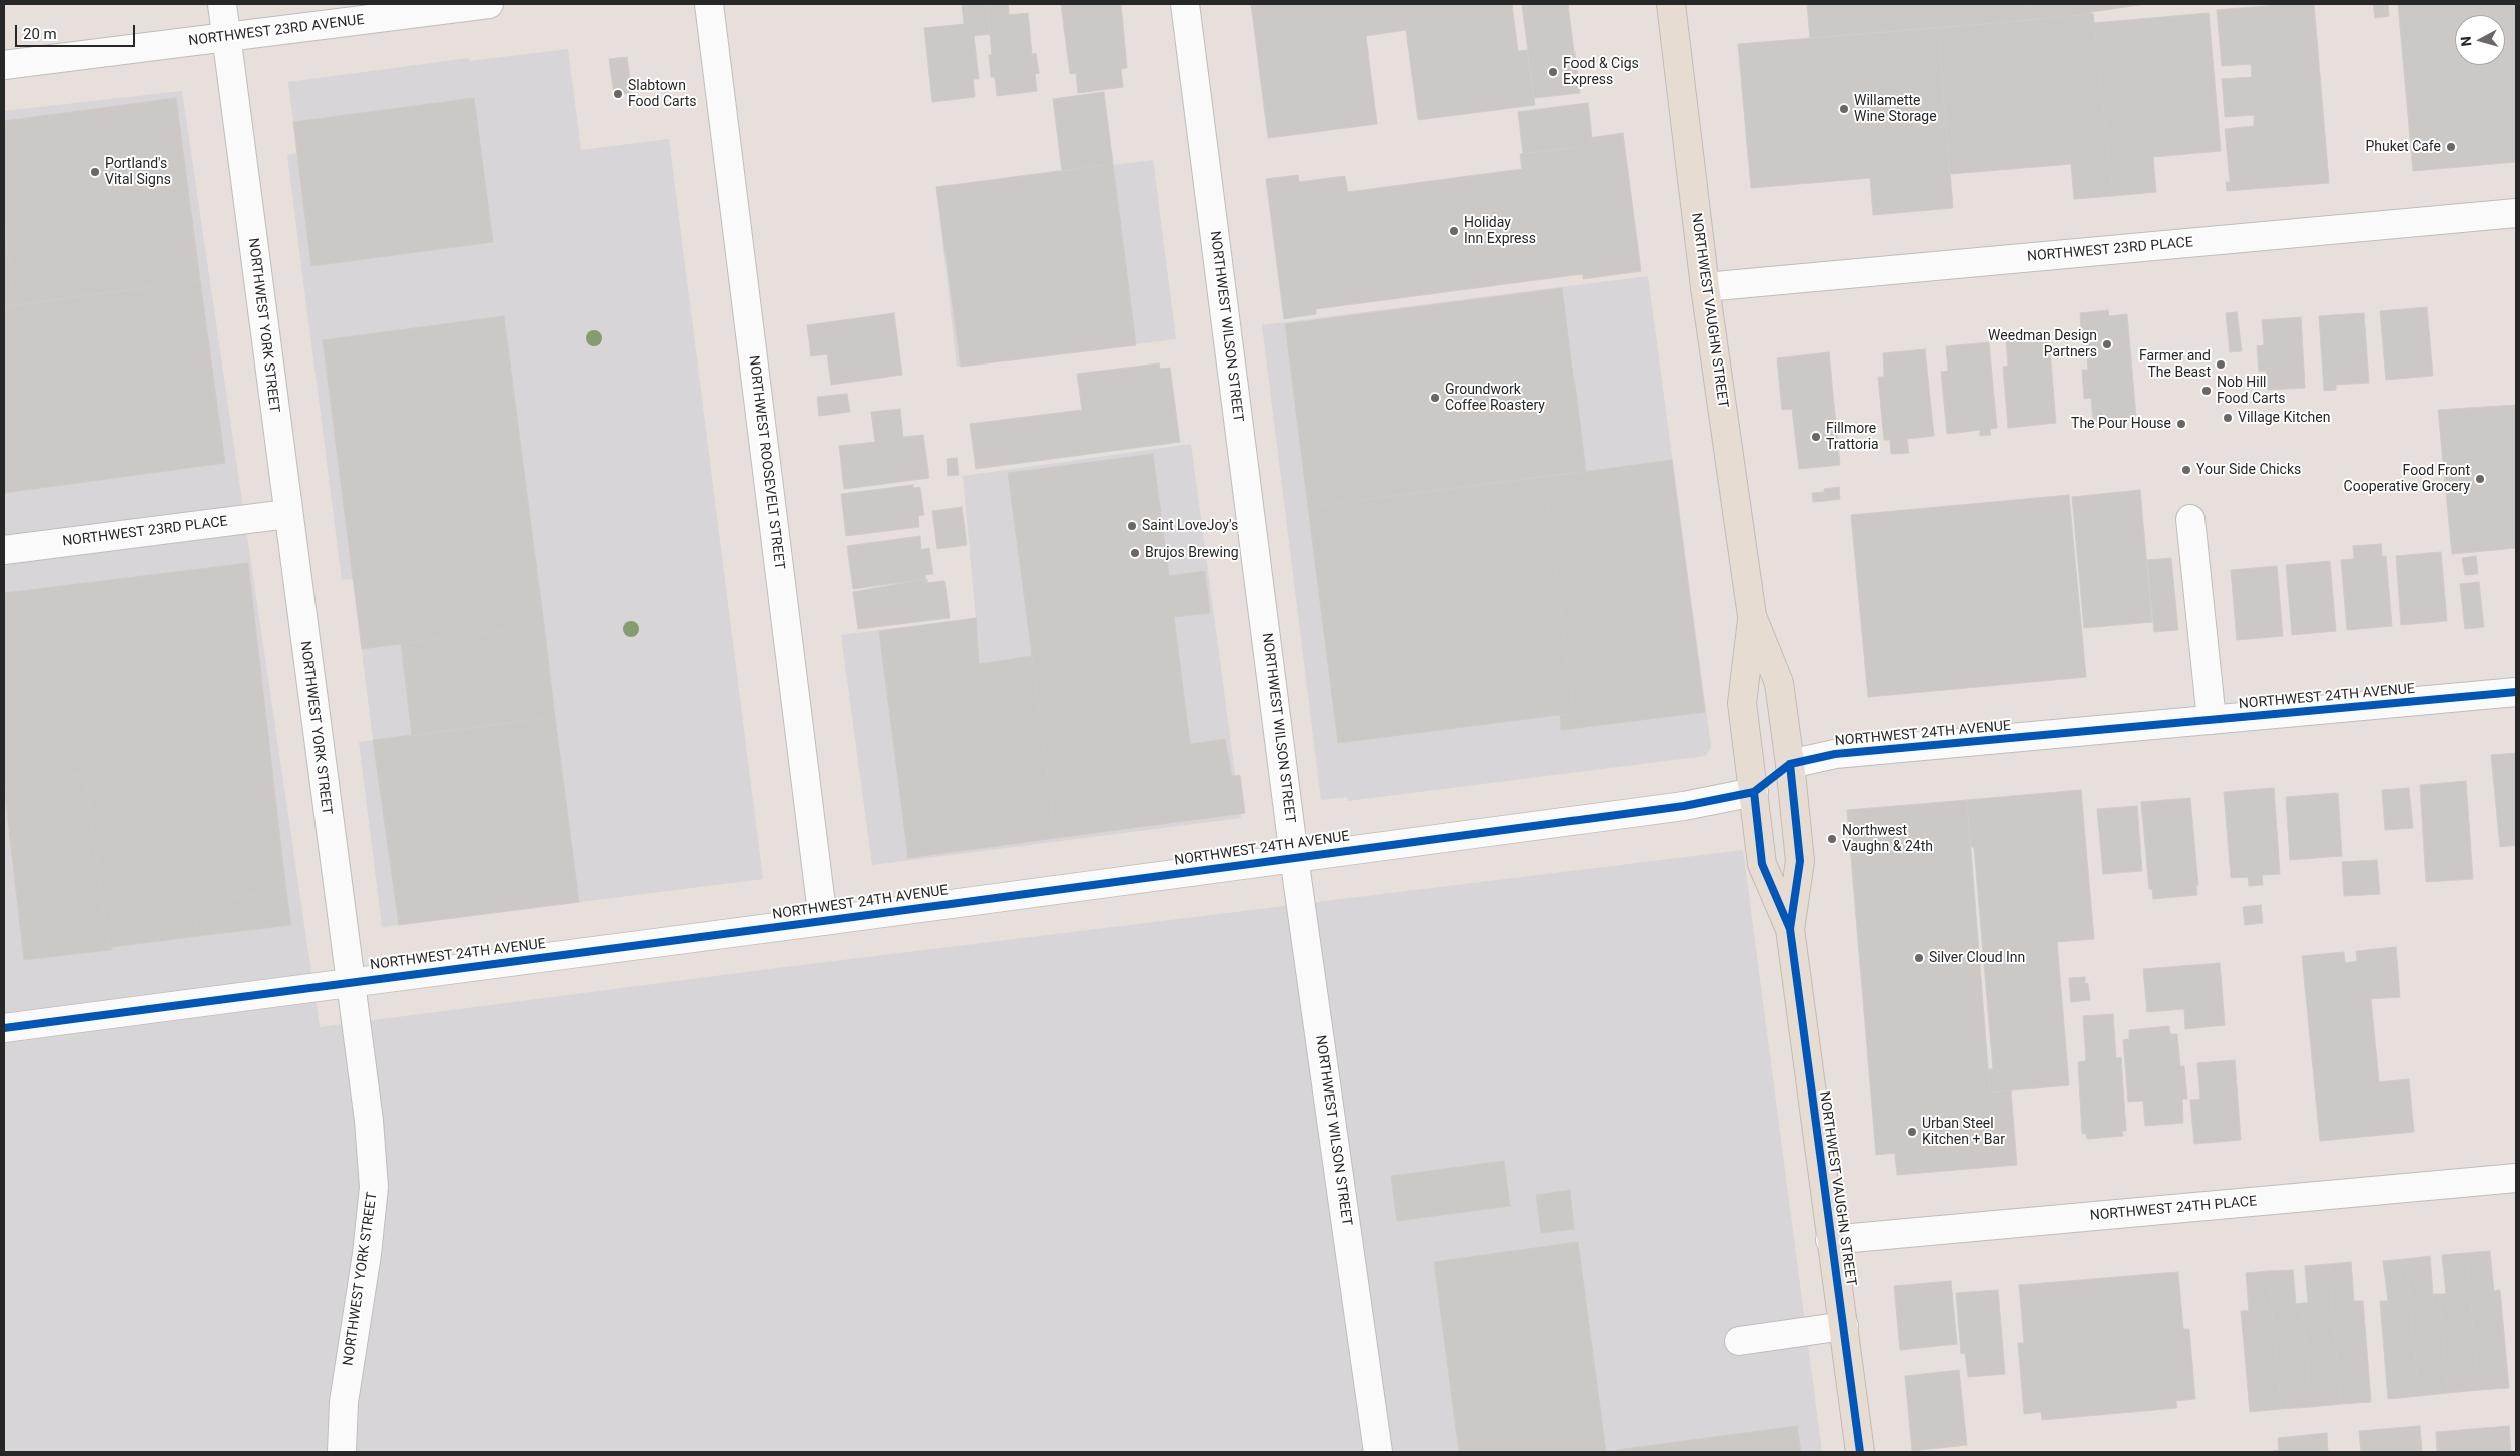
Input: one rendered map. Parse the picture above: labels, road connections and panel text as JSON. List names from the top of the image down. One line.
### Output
{"streets":{"main road":["NORTHWEST VAUGHN STREET"],"street":["NORTHWEST 23RD AVENUE","NORTHWEST 23RD PLACE","NORTHWEST YORK STREET","NORTHWEST WILSON STREET","NORTHWEST ROOSEVELT STREET","NORTHWEST 24TH AVENUE","NORTHWEST 24TH PLACE"]},"crossings":[["NORTHWEST 23RD AVENUE","NORTHWEST YORK STREET"],["NORTHWEST 23RD PLACE","NORTHWEST VAUGHN STREET"],["NORTHWEST 23RD PLACE","NORTHWEST YORK STREET"],["NORTHWEST VAUGHN STREET","NORTHWEST 24TH AVENUE"],["NORTHWEST VAUGHN STREET","NORTHWEST 24TH PLACE"],["NORTHWEST YORK STREET","NORTHWEST 24TH AVENUE"],["NORTHWEST WILSON STREET","NORTHWEST 24TH AVENUE"],["NORTHWEST ROOSEVELT STREET","NORTHWEST 24TH AVENUE"]],"places":["Food & Cigs Express","Slabtown Food Carts","Willamette Wine Storage","Phuket Cafe","Portland's Vital Signs","Holiday Inn Express","Weedman Design Partners","Farmer and The Beast","Nob Hill Food Carts","Groundwork Coffee Roastery","Village Kitchen","The Pour House","Fillmore Trattoria","Your Side Chicks","Food Front Cooperative Grocery","Saint LoveJoy's","Brujos Brewing","Northwest Vaughn & 24th","Silver Cloud Inn","Urban Steel Kitchen + Bar"],"scale_bar":"20 m","north":"left"}
